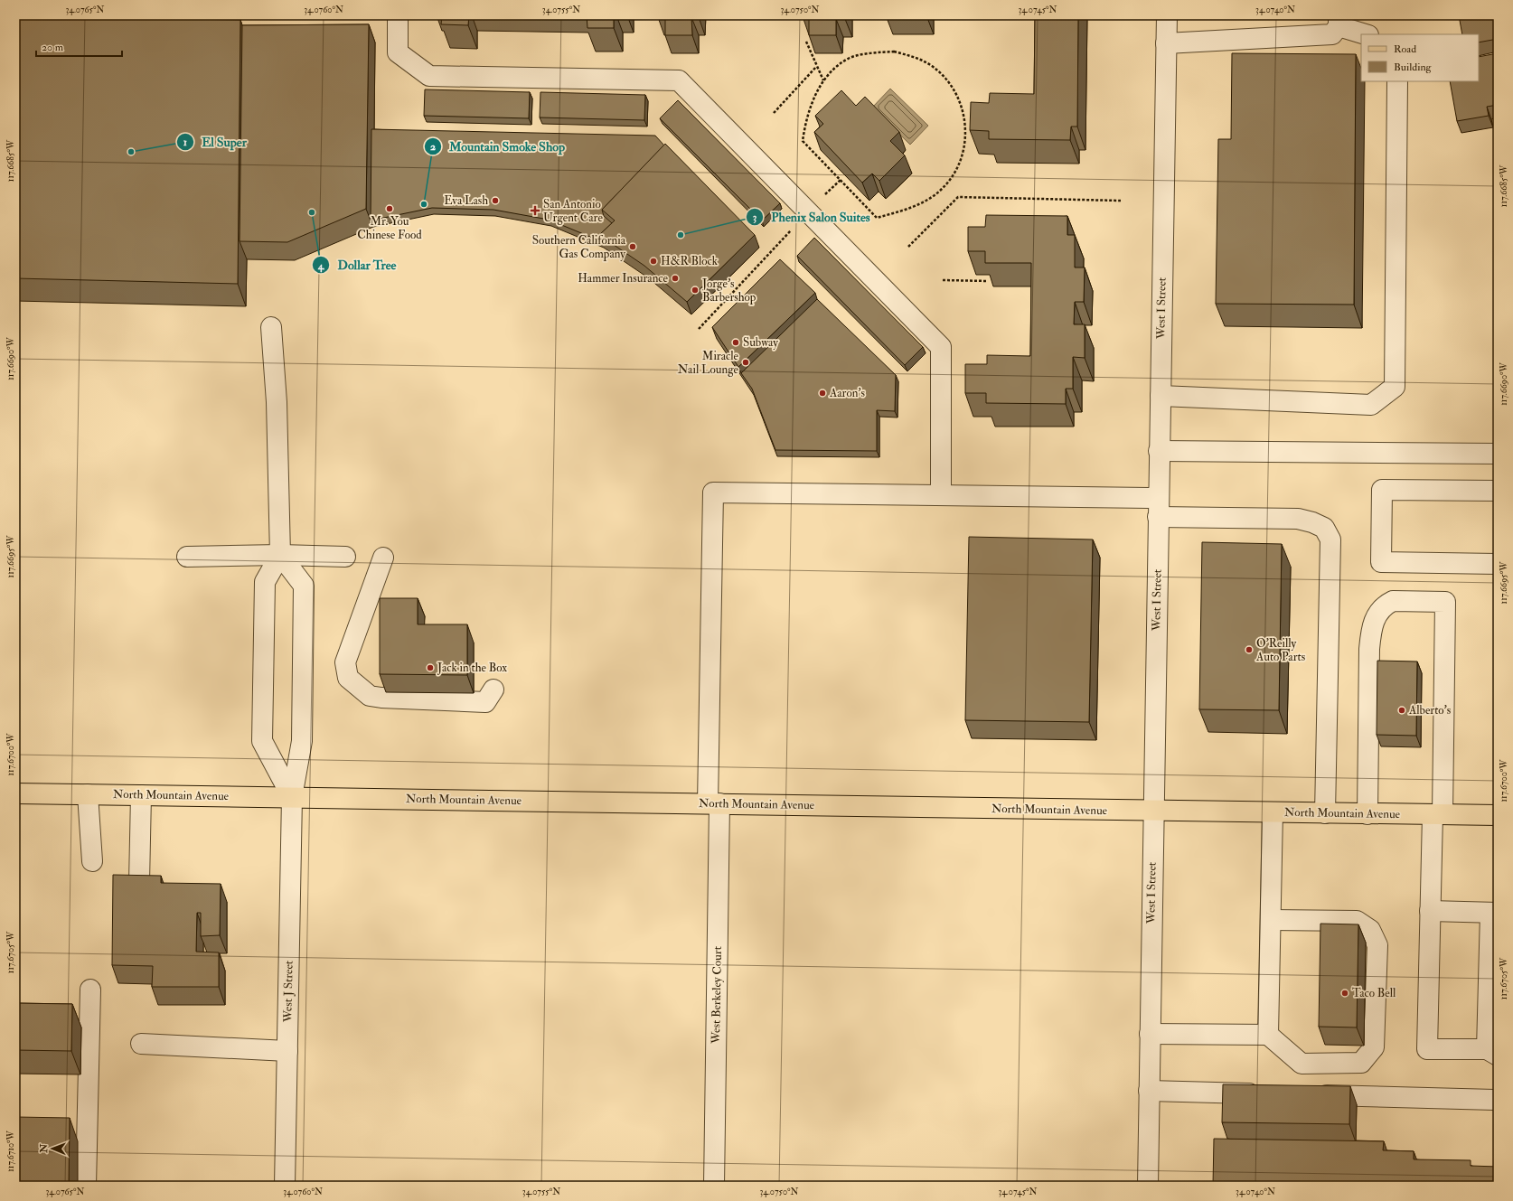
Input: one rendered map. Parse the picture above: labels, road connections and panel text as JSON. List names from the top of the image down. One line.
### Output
{"streets":{"main road":["North Mountain Avenue"],"street":["West I Street","West J Street","West Berkeley Court"]},"crossings":[["West I Street","North Mountain Avenue"],["North Mountain Avenue","West J Street"],["North Mountain Avenue","West Berkeley Court"]],"places":{"other":["El Super","Eva Lash","Mountain Smoke Shop","Mr. You Chinese Food","Dollar Tree","Phenix Salon Suites","Southern California Gas Company","H&R Block","Hammer Insurance","Jorge's Barbershop","Subway","Miracle Nail Lounge","Aaron's","O'Reilly Auto Parts","Jack in the Box","Alberto's","Taco Bell"],"health":["San Antonio Urgent Care"]},"legend":["Road","Building"],"scale_bar":"20 m","north":"left","coordinates":["34.0765°N","34.0760°N","34.0755°N","34.0750°N","34.0745°N","34.0740°N","117.6685°W","117.6690°W","117.6695°W","117.6700°W","117.6705°W","117.6710°W"]}
